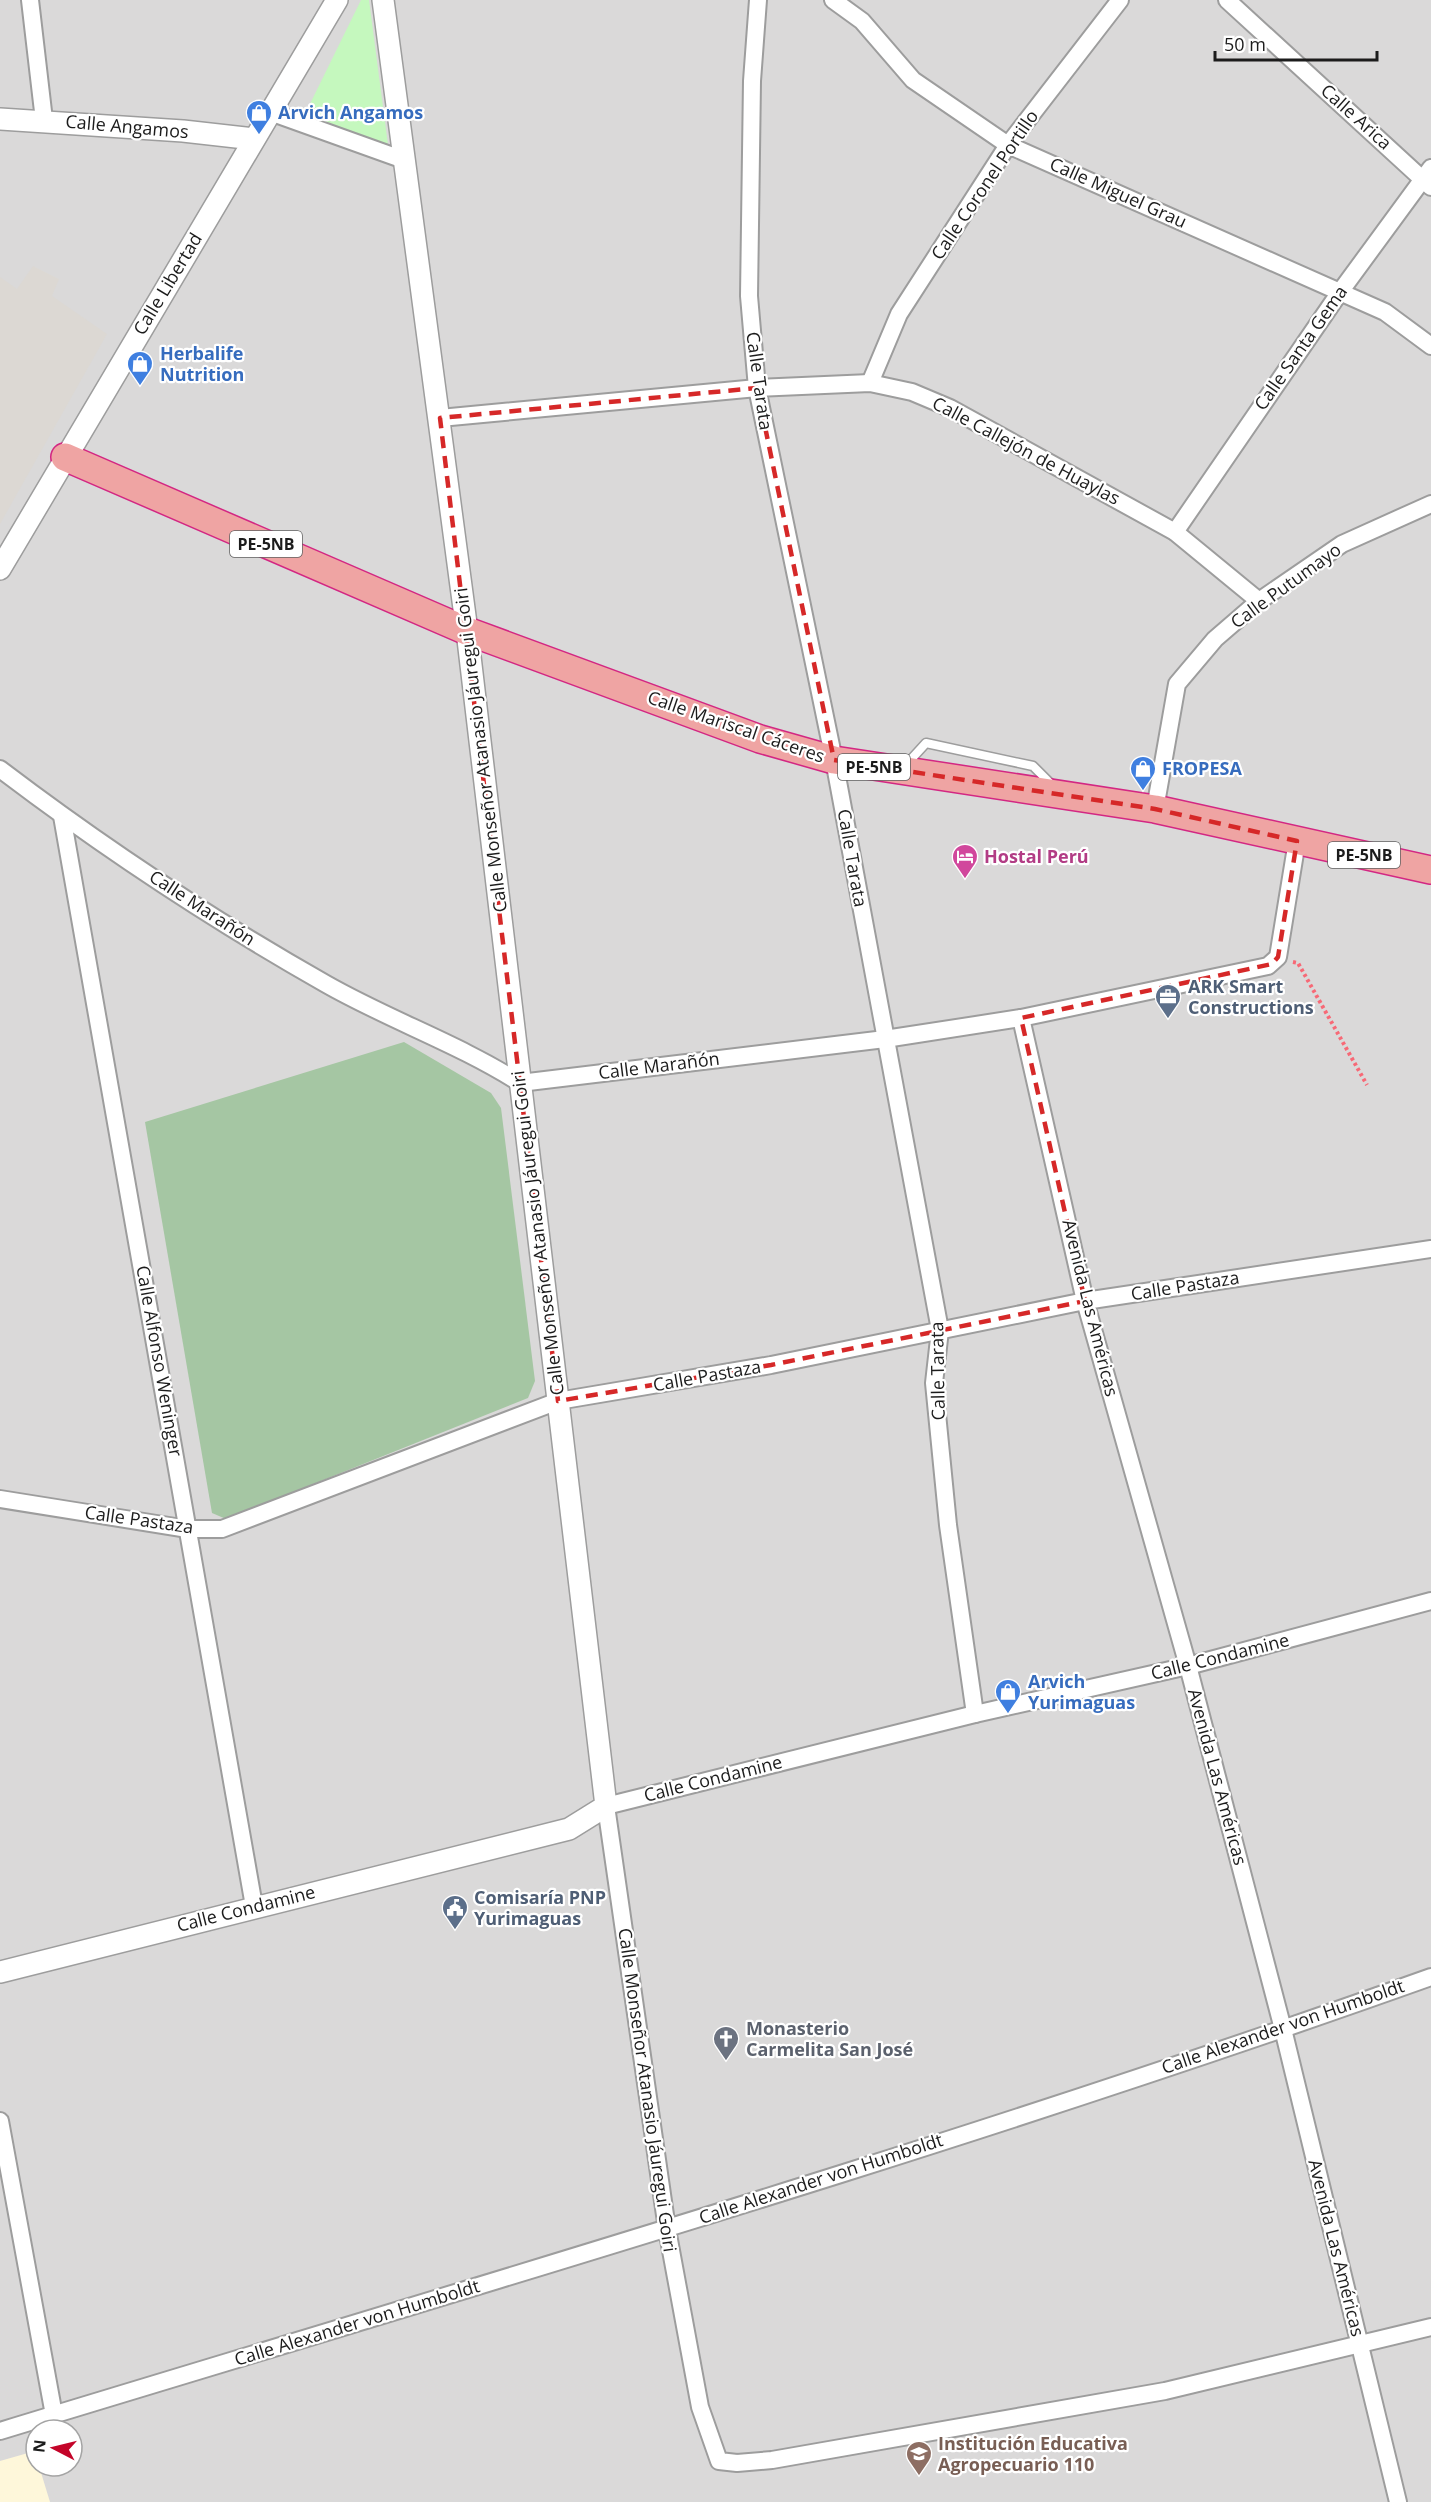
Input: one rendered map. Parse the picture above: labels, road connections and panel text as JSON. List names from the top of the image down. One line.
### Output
{"streets":{"highway":["PE-5NB","Calle Mariscal Cáceres"],"street":["Calle Arica","Calle Angamos","Calle Coronel Portillo","Calle Miguel Grau","Calle Libertad","Calle Santa Gema","Calle Tarata","Calle Callejón de Huaylas","Calle Putumayo","Calle Monseñor Atanasio Jáuregui Goiri","Calle Marañón","Calle Pastaza","Avenida Las Américas","Calle Alfonso Weninger","Calle Condamine","Calle Alexander von Humboldt"]},"crossings":[["Calle Arica","Calle Santa Gema"],["Calle Angamos","Calle Libertad"],["Calle Coronel Portillo","Calle Miguel Grau"],["Calle Coronel Portillo","Calle Callejón de Huaylas"],["Calle Miguel Grau","Calle Santa Gema"],["Calle Libertad","PE-5NB"],["Calle Santa Gema","Calle Callejón de Huaylas"],["Calle Tarata","Calle Callejón de Huaylas"],["Calle Tarata","Calle Mariscal Cáceres"],["Calle Tarata","Calle Marañón"],["Calle Tarata","Calle Pastaza"],["Calle Tarata","Calle Condamine"],["Calle Callejón de Huaylas","Calle Putumayo"],["Calle Callejón de Huaylas","Calle Monseñor Atanasio Jáuregui Goiri"],["PE-5NB","Calle Mariscal Cáceres"],["PE-5NB","Calle Monseñor Atanasio Jáuregui Goiri"],["Calle Putumayo","Calle Mariscal Cáceres"],["Calle Mariscal Cáceres","Calle Monseñor Atanasio Jáuregui Goiri"],["Calle Monseñor Atanasio Jáuregui Goiri","Calle Marañón"],["Calle Monseñor Atanasio Jáuregui Goiri","Calle Pastaza"],["Calle Monseñor Atanasio Jáuregui Goiri","Avenida Las Américas"],["Calle Monseñor Atanasio Jáuregui Goiri","Calle Condamine"],["Calle Monseñor Atanasio Jáuregui Goiri","Calle Alexander von Humboldt"],["Calle Marañón","Avenida Las Américas"],["Calle Marañón","Calle Alfonso Weninger"],["Calle Pastaza","Avenida Las Américas"],["Calle Pastaza","Calle Alfonso Weninger"],["Avenida Las Américas","Calle Condamine"],["Avenida Las Américas","Calle Alexander von Humboldt"],["Calle Alfonso Weninger","Calle Condamine"]],"places":{"shop":["Arvich Angamos","Herbalife Nutrition","FROPESA","Arvich Yurimaguas"],"hotel":["Hostal Perú"],"office":["ARK Smart Constructions"],"public building":["Comisaría PNP Yurimaguas"],"church":["Monasterio Carmelita San José"],"school or university":["Institución Educativa Agropecuario 110"]},"scale_bar":"50 m","north":"left"}
